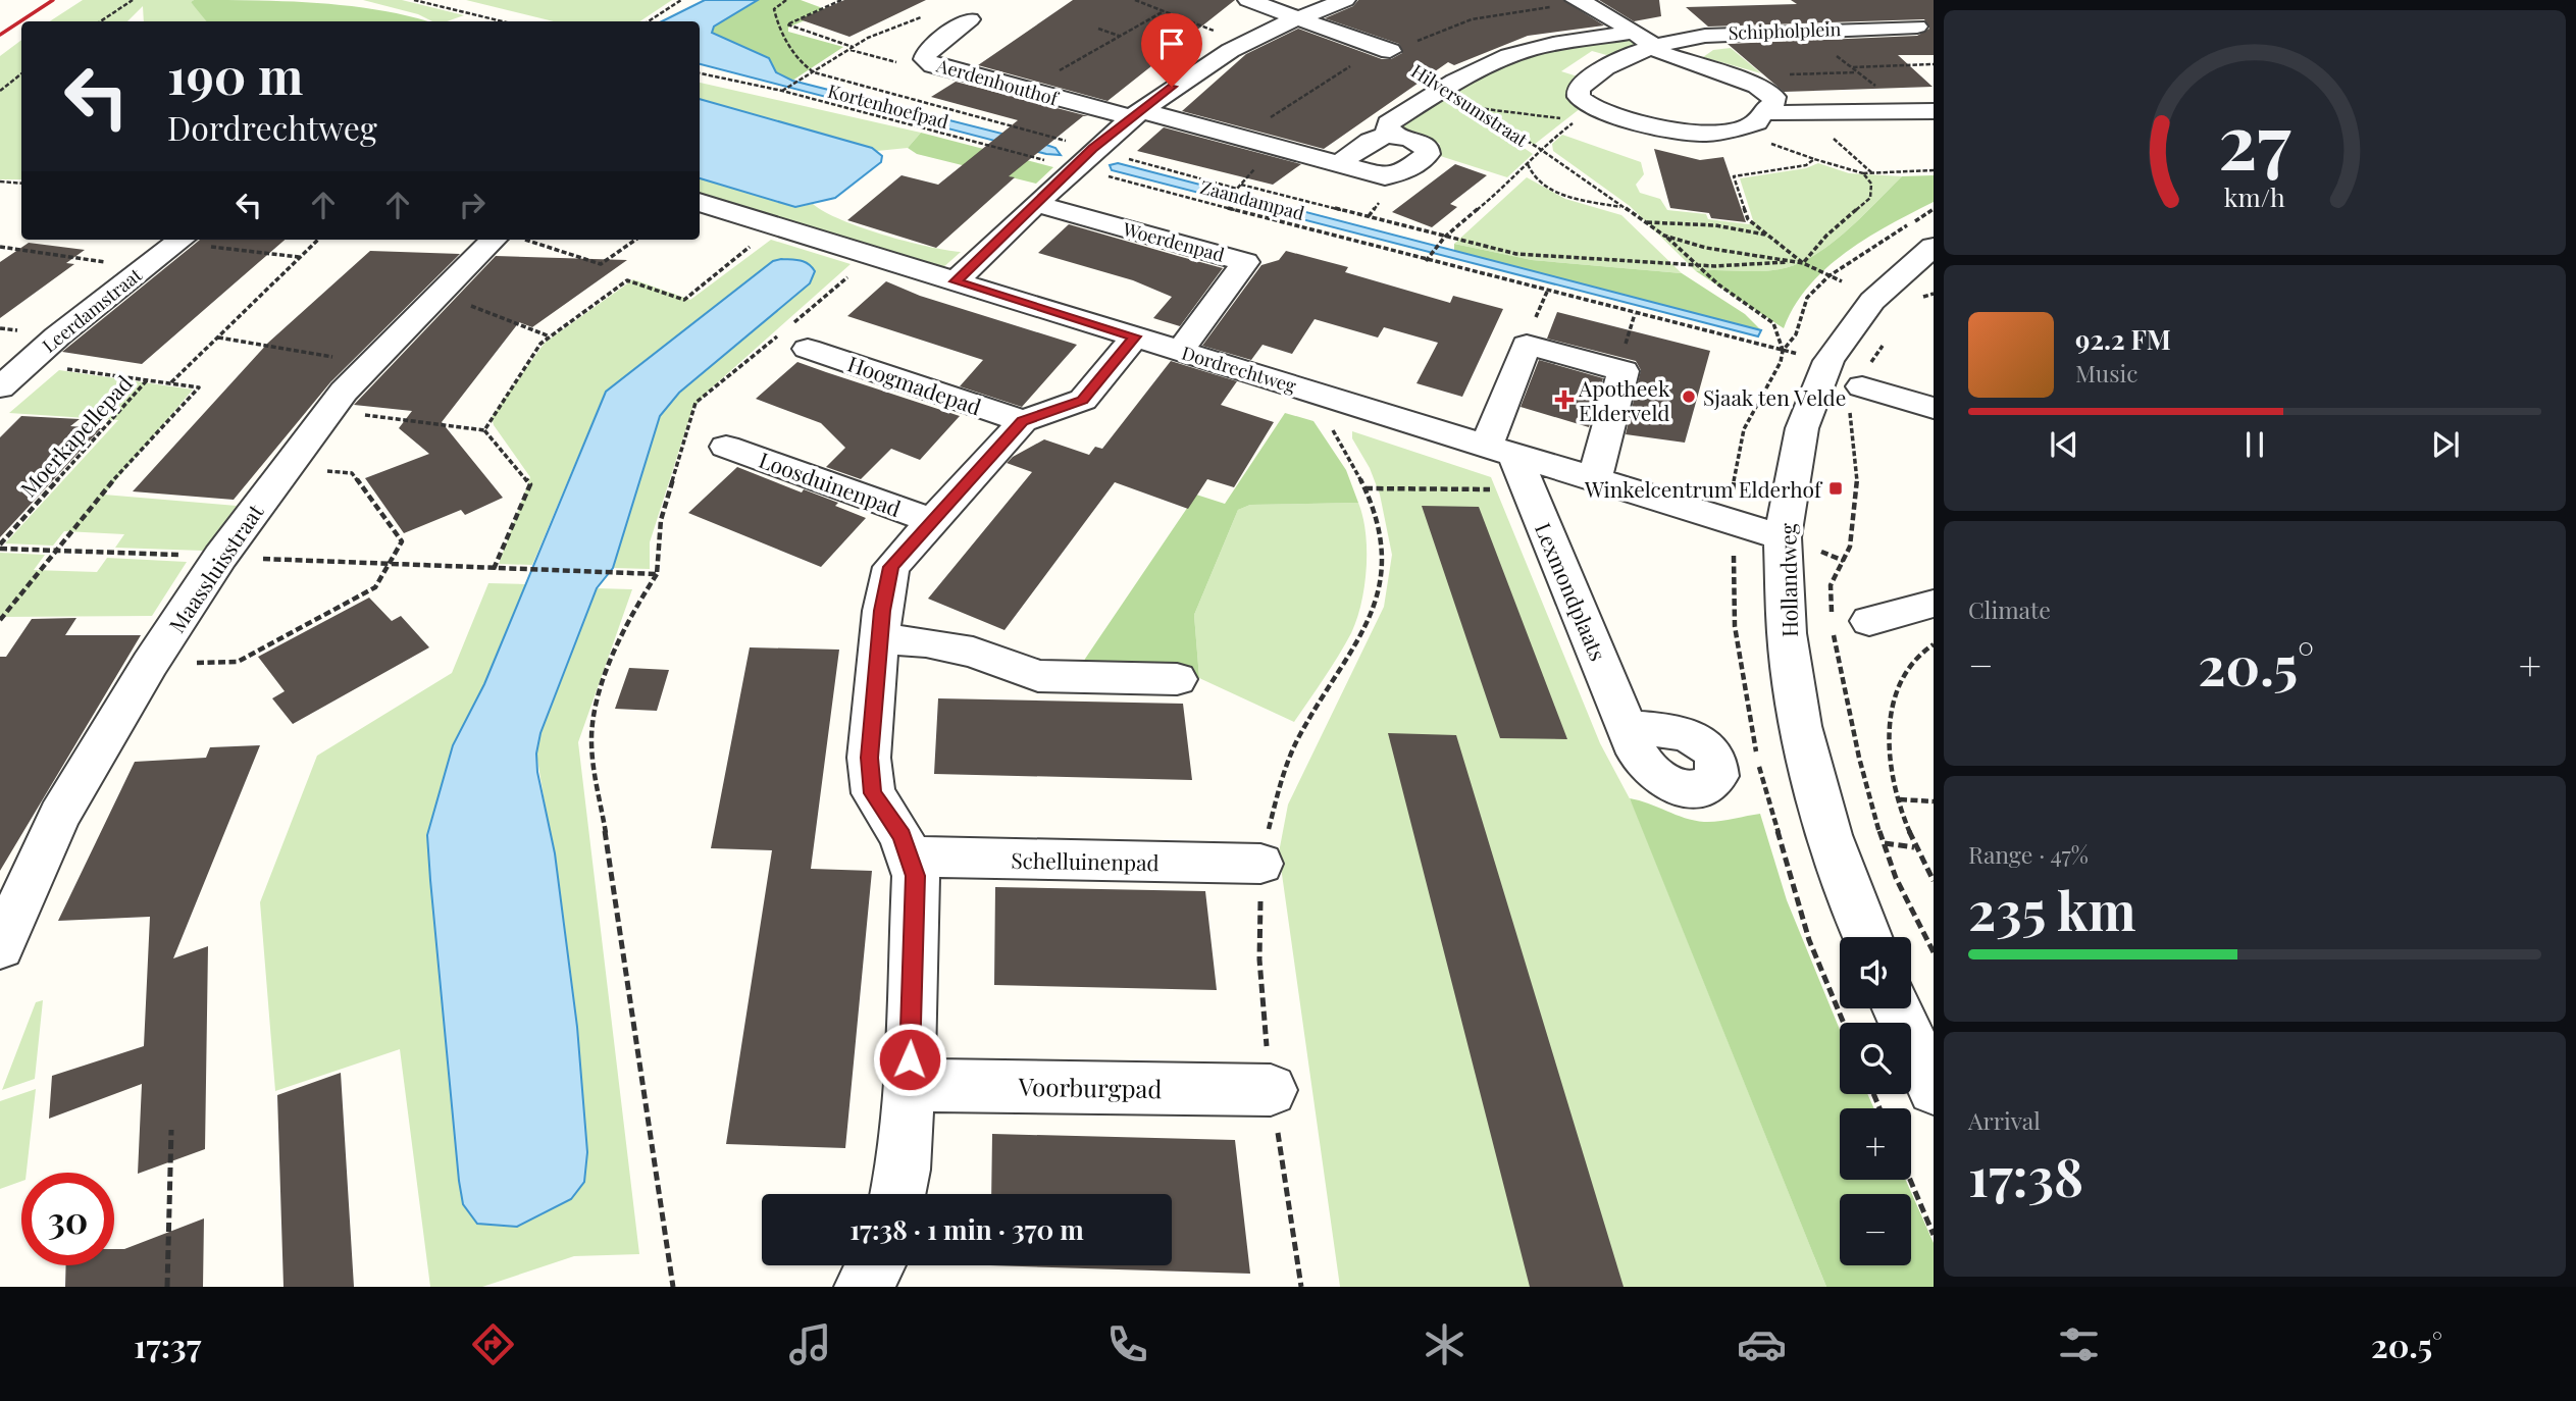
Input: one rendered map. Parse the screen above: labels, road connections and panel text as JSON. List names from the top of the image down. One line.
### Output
{"streets":{"street":["Schipholplein","Aerdenhouthof","Hilversumstraat","Woerdenpad","Leerdamstraat","Dordrechtweg","Hoogmadepad","Loosduinenpad","Maassluisstraat","Hollandweg","Lexmondplaats","Schelluinenpad","Voorburgpad"],"path":["Kortenhoefpad","Zaandampad","Moerkapellepad"]},"crossings":[["Kortenhoefpad","Zaandampad"],["Woerdenpad","Dordrechtweg"],["Dordrechtweg","Hollandweg"],["Dordrechtweg","Lexmondplaats"]],"places":{"other":["Sjaak ten Velde"],"health":["Apotheek Elderveld"],"transit":["Winkelcentrum Elderhof"]},"page":{"turn":["190 m","Dordrechtweg"],"song":["92.2 FM","Music"],"tile":["Climate",["Range · 47%","235 km"],["Arrival","17:38"]],"heat":["−","20.5°","+"],"map_buttons":["+","−"],"limit":"30","trip":"17:38 · 1 min · 370 m","tabs":["17:37","20.5°"],"gauge":["27","km/h"]}}
